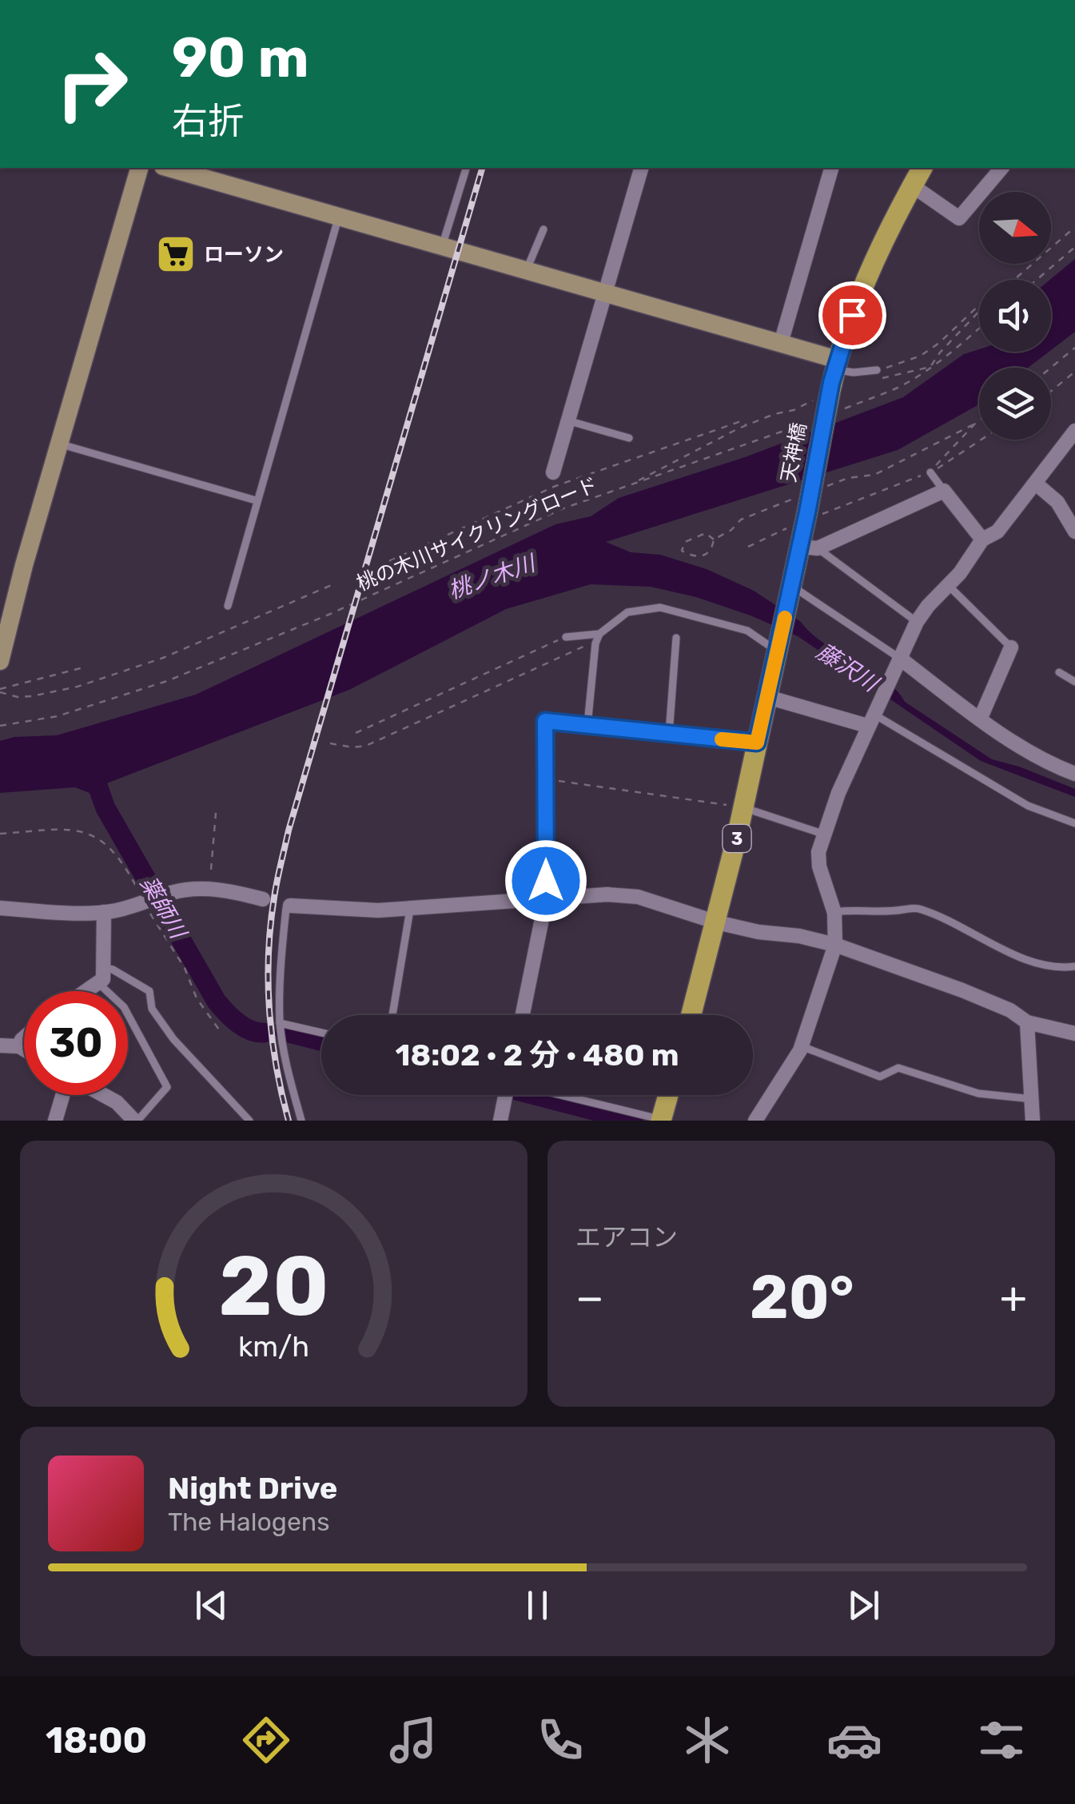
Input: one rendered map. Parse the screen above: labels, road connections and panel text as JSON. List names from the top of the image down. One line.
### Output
{"streets":{"main road":["天神橋","3"],"path":["桃の木川サイクリングロード"]},"crossings":[["天神橋","桃の木川サイクリングロード"],["天神橋","3"],["桃の木川サイクリングロード","3"]],"water":["桃ノ木川","藤沢川","薬師川"],"places":{"supermarket":["ローソン"]},"north":"right","page":{"turn":["90 m","右折"],"limit":"30","trip":"18:02 · 2 分 · 480 m","tile":"エアコン","heat":["−","20°","+"],"song":["Night Drive","The Halogens"],"tabs":"18:00","gauge":["20","km/h"]}}
